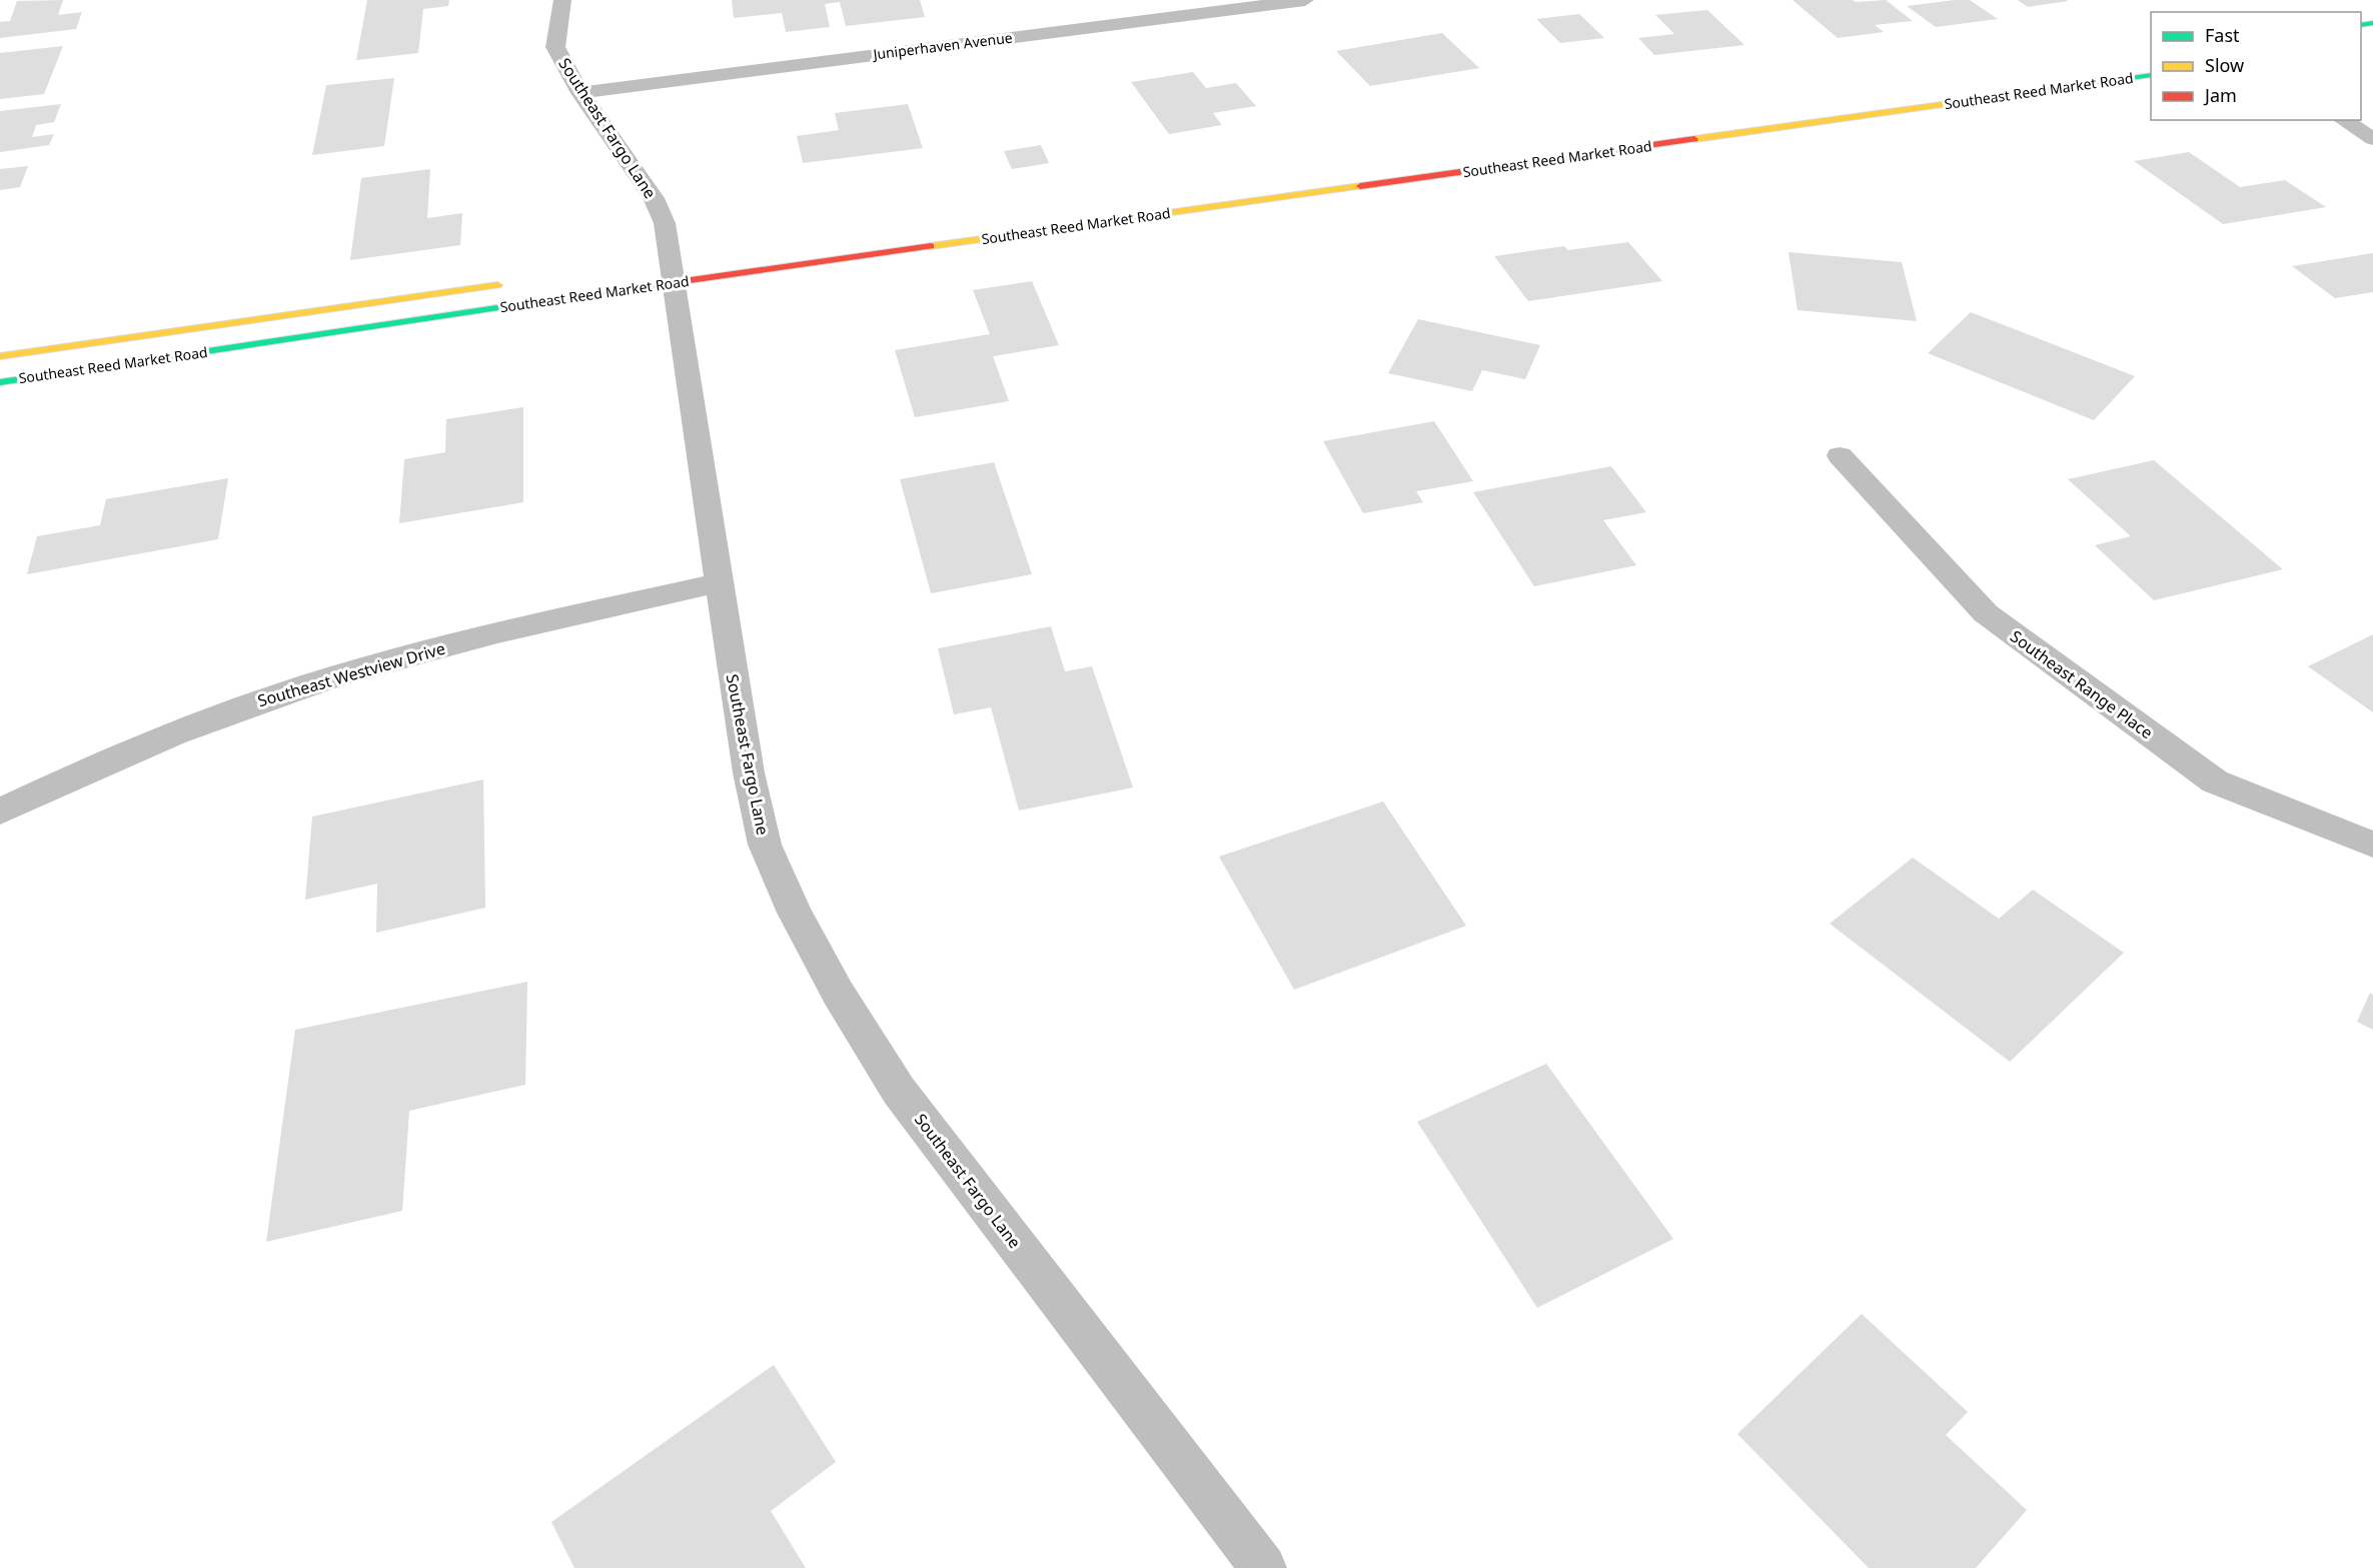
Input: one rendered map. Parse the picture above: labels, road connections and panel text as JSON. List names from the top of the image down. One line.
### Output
{"streets":{"main road":["Southeast Reed Market Road"],"street":["Juniperhaven Avenue","Southeast Fargo Lane","Southeast Westview Drive","Southeast Range Place"]},"crossings":[["Juniperhaven Avenue","Southeast Fargo Lane"],["Southeast Reed Market Road","Southeast Fargo Lane"],["Southeast Fargo Lane","Southeast Westview Drive"]],"legend":["Fast","Slow","Jam"]}
